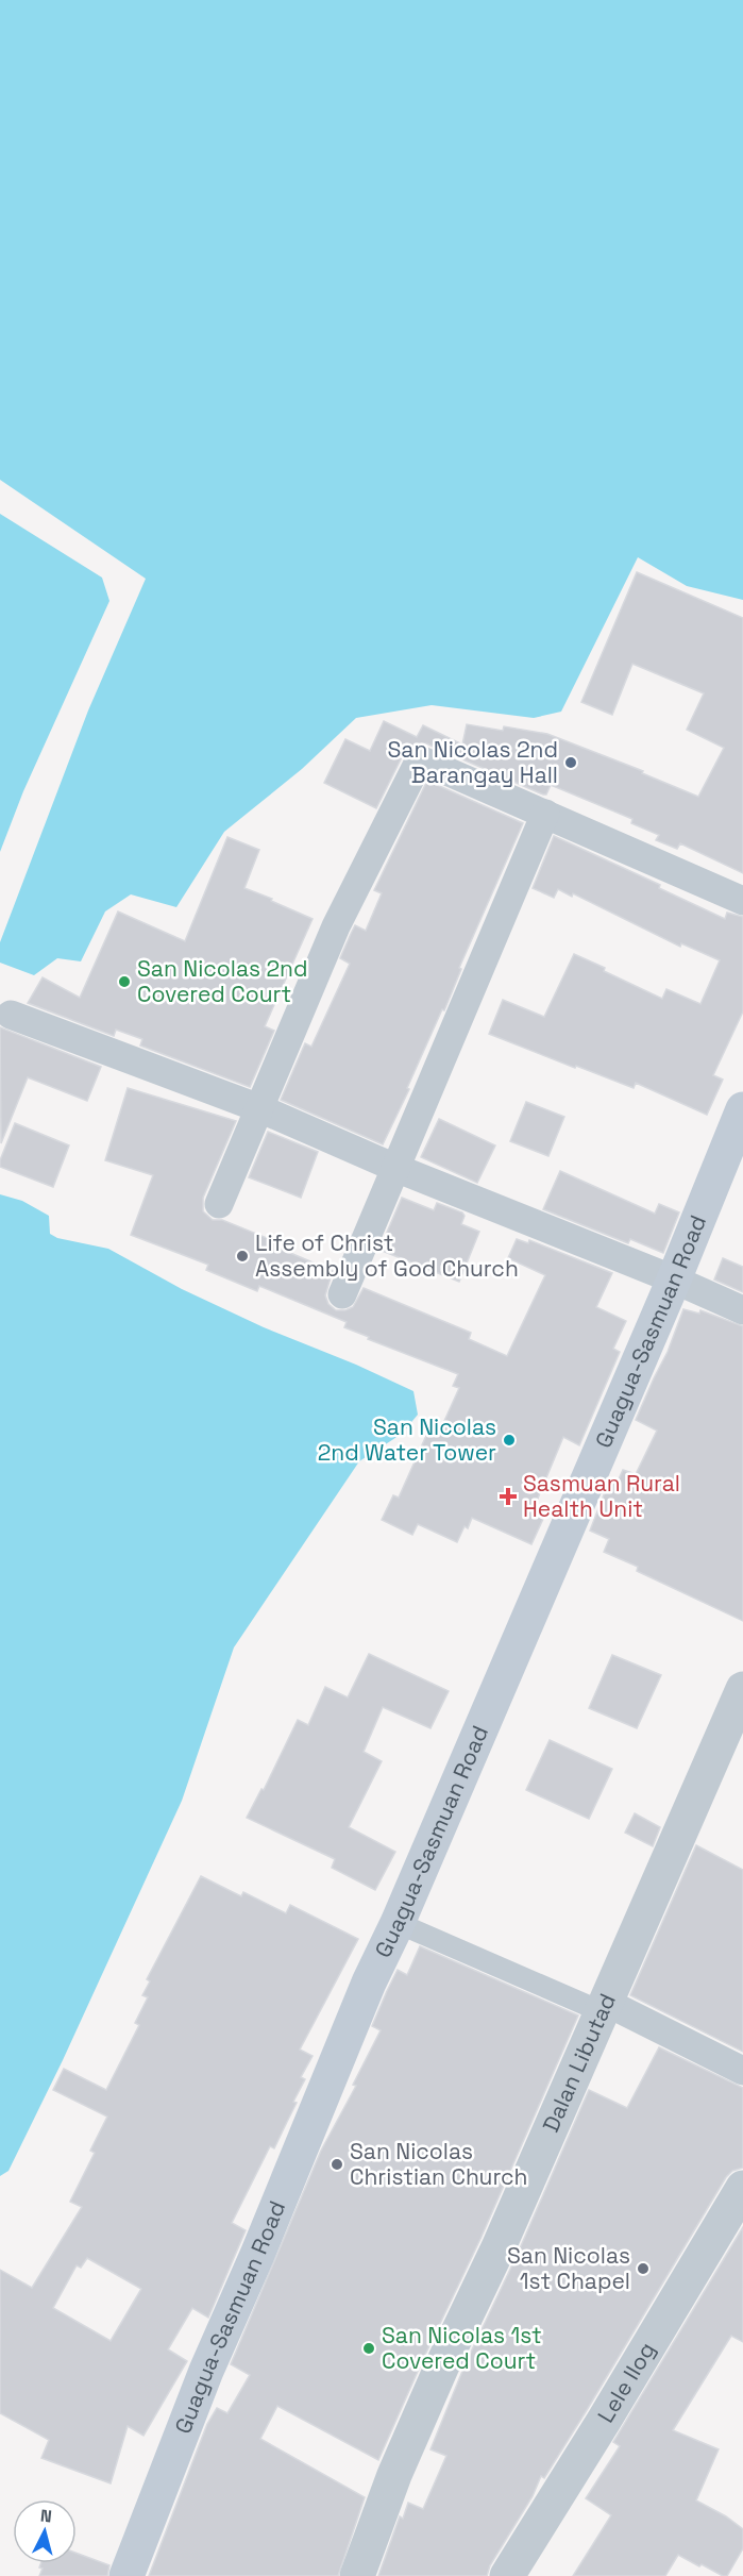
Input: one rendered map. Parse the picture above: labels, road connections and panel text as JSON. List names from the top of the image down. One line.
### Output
{"streets":{"main road":["Guagua-Sasmuan Road"],"street":["Dalan Libutad","Lele Ilog"]},"places":{"other":["San Nicolas 2nd Barangay Hall","San Nicolas 2nd Covered Court","Life of Christ Assembly of God Church","San Nicolas 2nd Water Tower","San Nicolas Christian Church","San Nicolas 1st Chapel","San Nicolas 1st Covered Court"],"health":["Sasmuan Rural Health Unit"]},"north":"top"}
